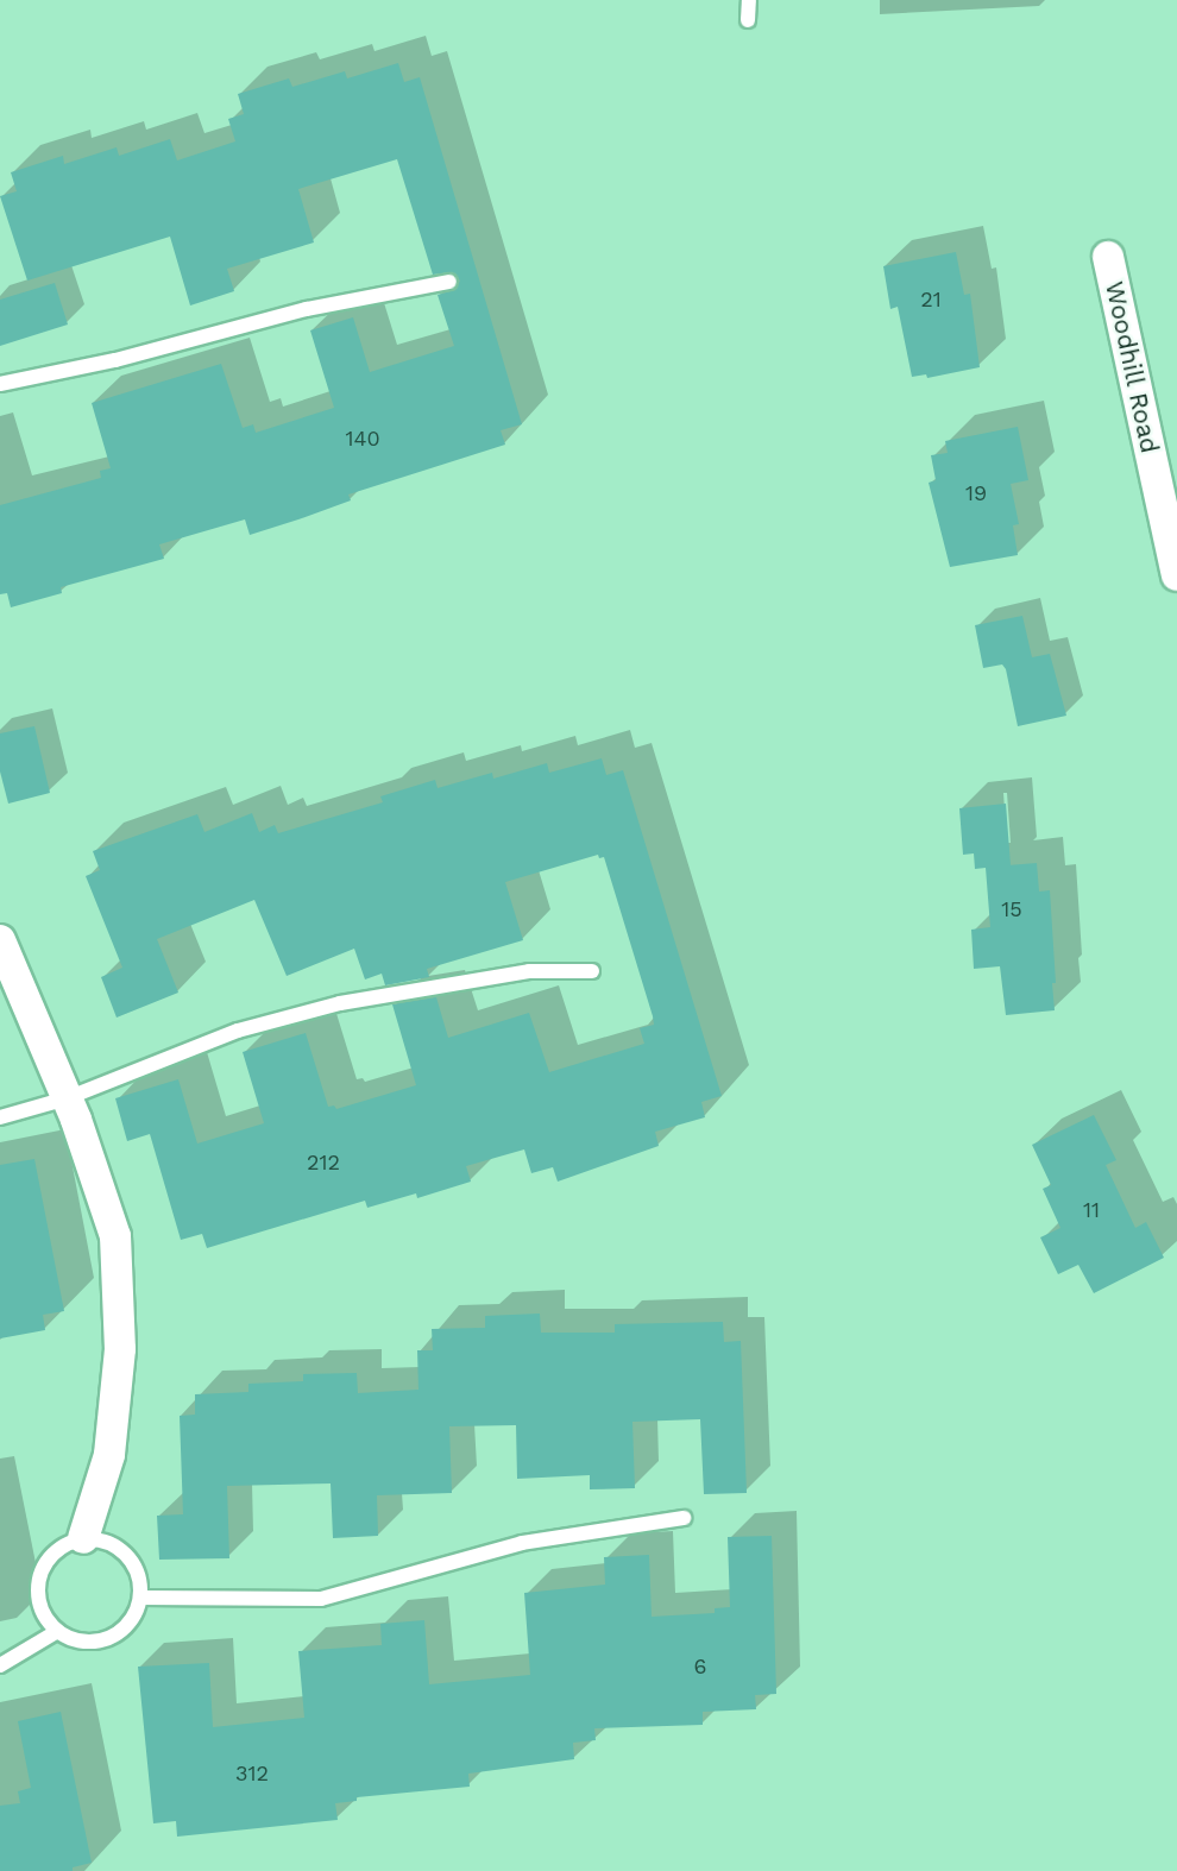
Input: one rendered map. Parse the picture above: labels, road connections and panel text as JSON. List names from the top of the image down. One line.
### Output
{"streets":{"street":["Woodhill Road"]},"house_numbers":["21","140","19","15","212","11","6","312"]}
